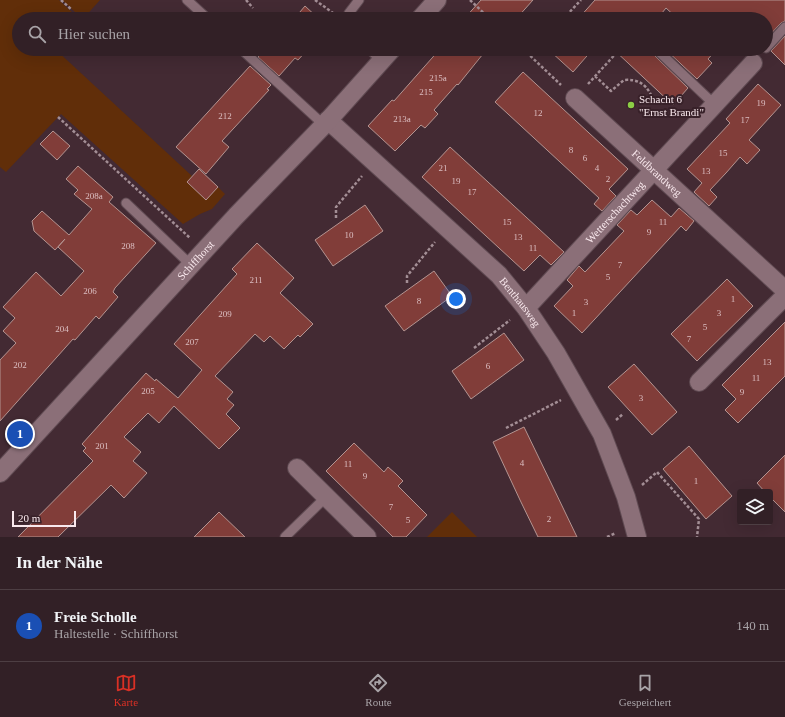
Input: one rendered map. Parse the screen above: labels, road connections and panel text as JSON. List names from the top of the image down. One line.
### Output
{"streets":{"street":["Feldbrandweg","Wetterschachtweg","Schiffhorst","Benthausweg"]},"crossings":[["Feldbrandweg","Wetterschachtweg"],["Wetterschachtweg","Benthausweg"],["Schiffhorst","Benthausweg"]],"places":["Schacht 6 \"Ernst Brandi\""],"house_numbers":["215a","215","19","12","212","213a","17","8","15","6","21","4","13","2","19","17","208a","15","11","9","10","13","208","11","7","5","211","206","1","8","3","1","3","209","5","204","7","207","13","202","6","11","205","9","3","201","4","11","9","1","7","2","5"],"scale_bar":"20 m","page":{"search":"Hier suchen","pins":"1","scale":"20 m","heading":"In der Nähe","list":[{"mark":"1","name":"Freie Scholle","note":"Haltestelle · Schiffhorst","value":"140 m"}],"nav":["Karte","Route","Gespeichert"]}}
